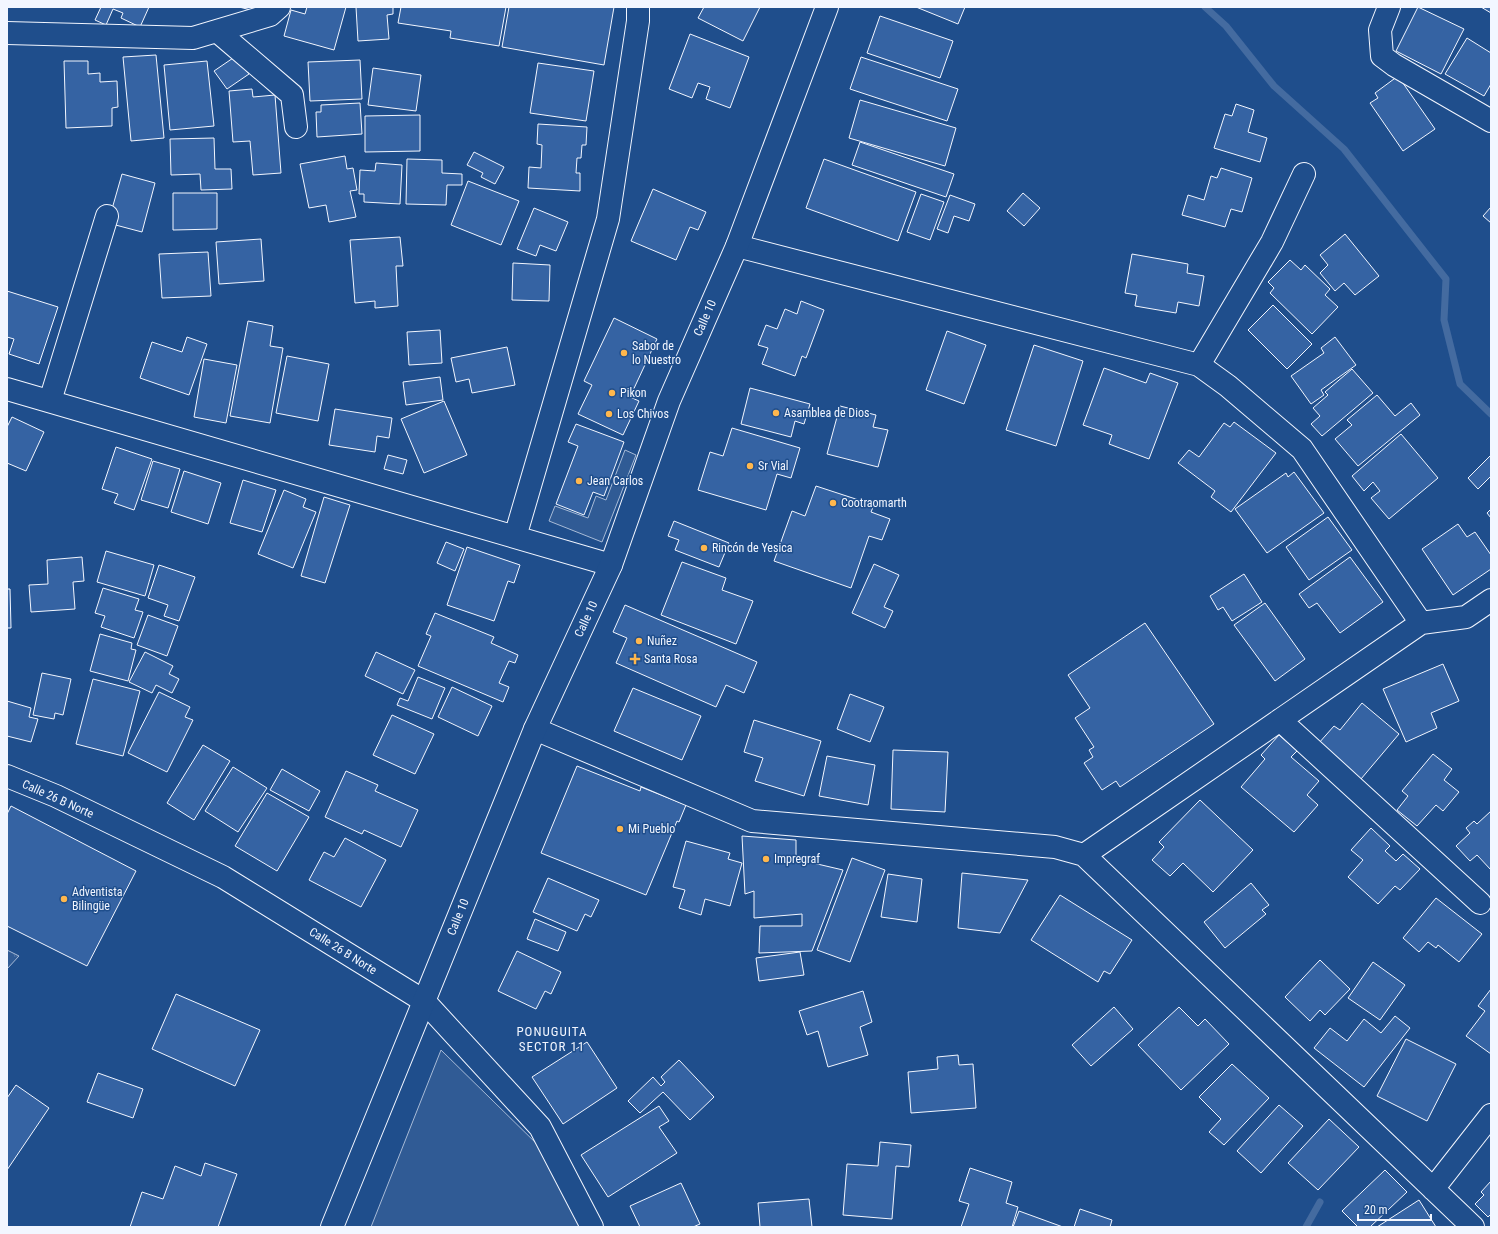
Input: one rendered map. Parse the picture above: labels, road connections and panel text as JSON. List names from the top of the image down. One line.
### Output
{"streets":{"street":["Calle 10","Calle 26 B Norte"]},"crossings":[["Calle 10","Calle 26 B Norte"]],"districts":["PONUGUITA SECTOR 11"],"places":{"other":["Sabor de lo Nuestro","Pikon","Asamblea de Dios","Los Chivos","Sr Vial","Jean Carlos","Cootraomarth","Rincón de Yesica","Nuñez","Mi Pueblo","Impregraf","Adventista Bilingüe"],"health":["Santa Rosa"]},"scale_bar":"20 m"}
